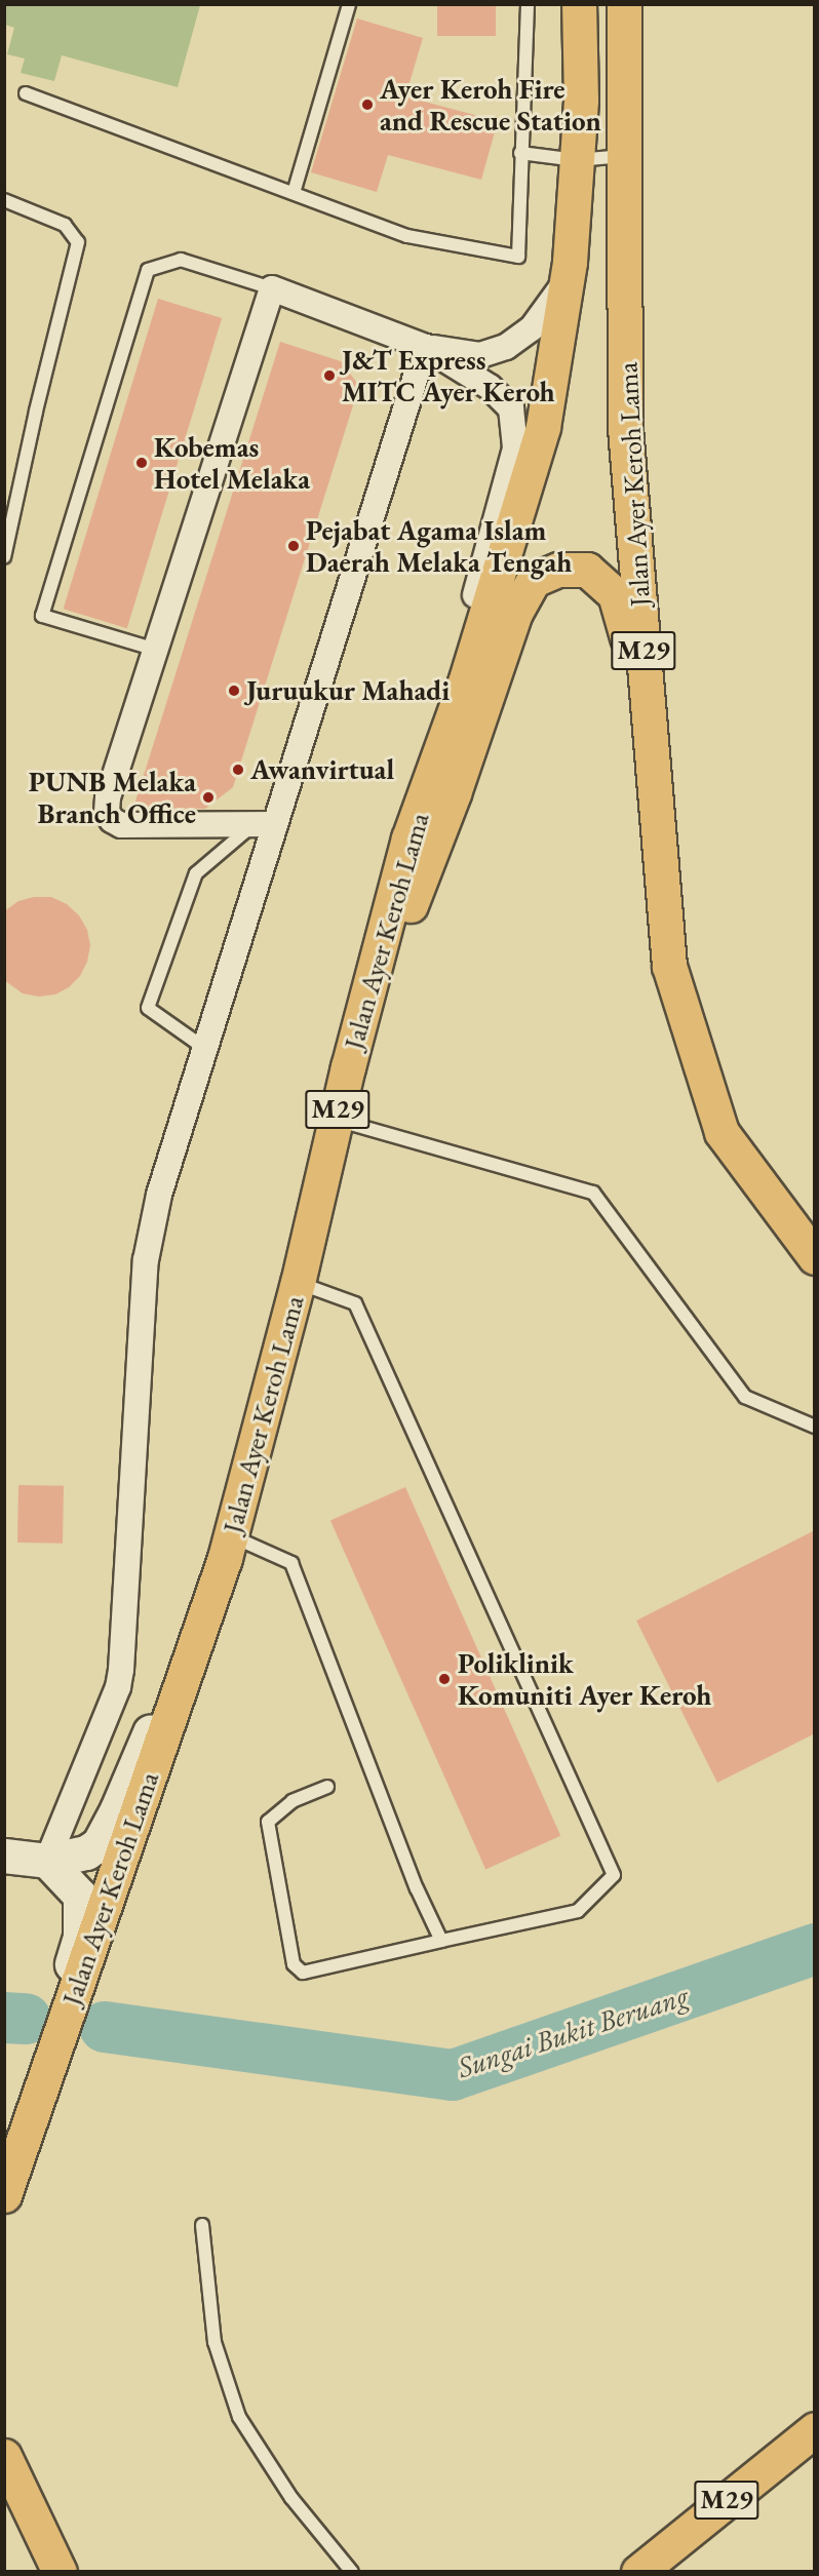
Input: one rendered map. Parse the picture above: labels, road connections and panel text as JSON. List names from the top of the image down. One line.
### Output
{"streets":{"main road":["Jalan Ayer Keroh Lama","M29"]},"water":["Sungai Bukit Beruang"],"places":["Ayer Keroh Fire and Rescue Station","J&T Express MITC Ayer Keroh","Kobemas Hotel Melaka","Pejabat Agama Islam Daerah Melaka Tengah","Juruukur Mahadi","Awanvirtual","PUNB Melaka Branch Office","Poliklinik Komuniti Ayer Keroh"]}
